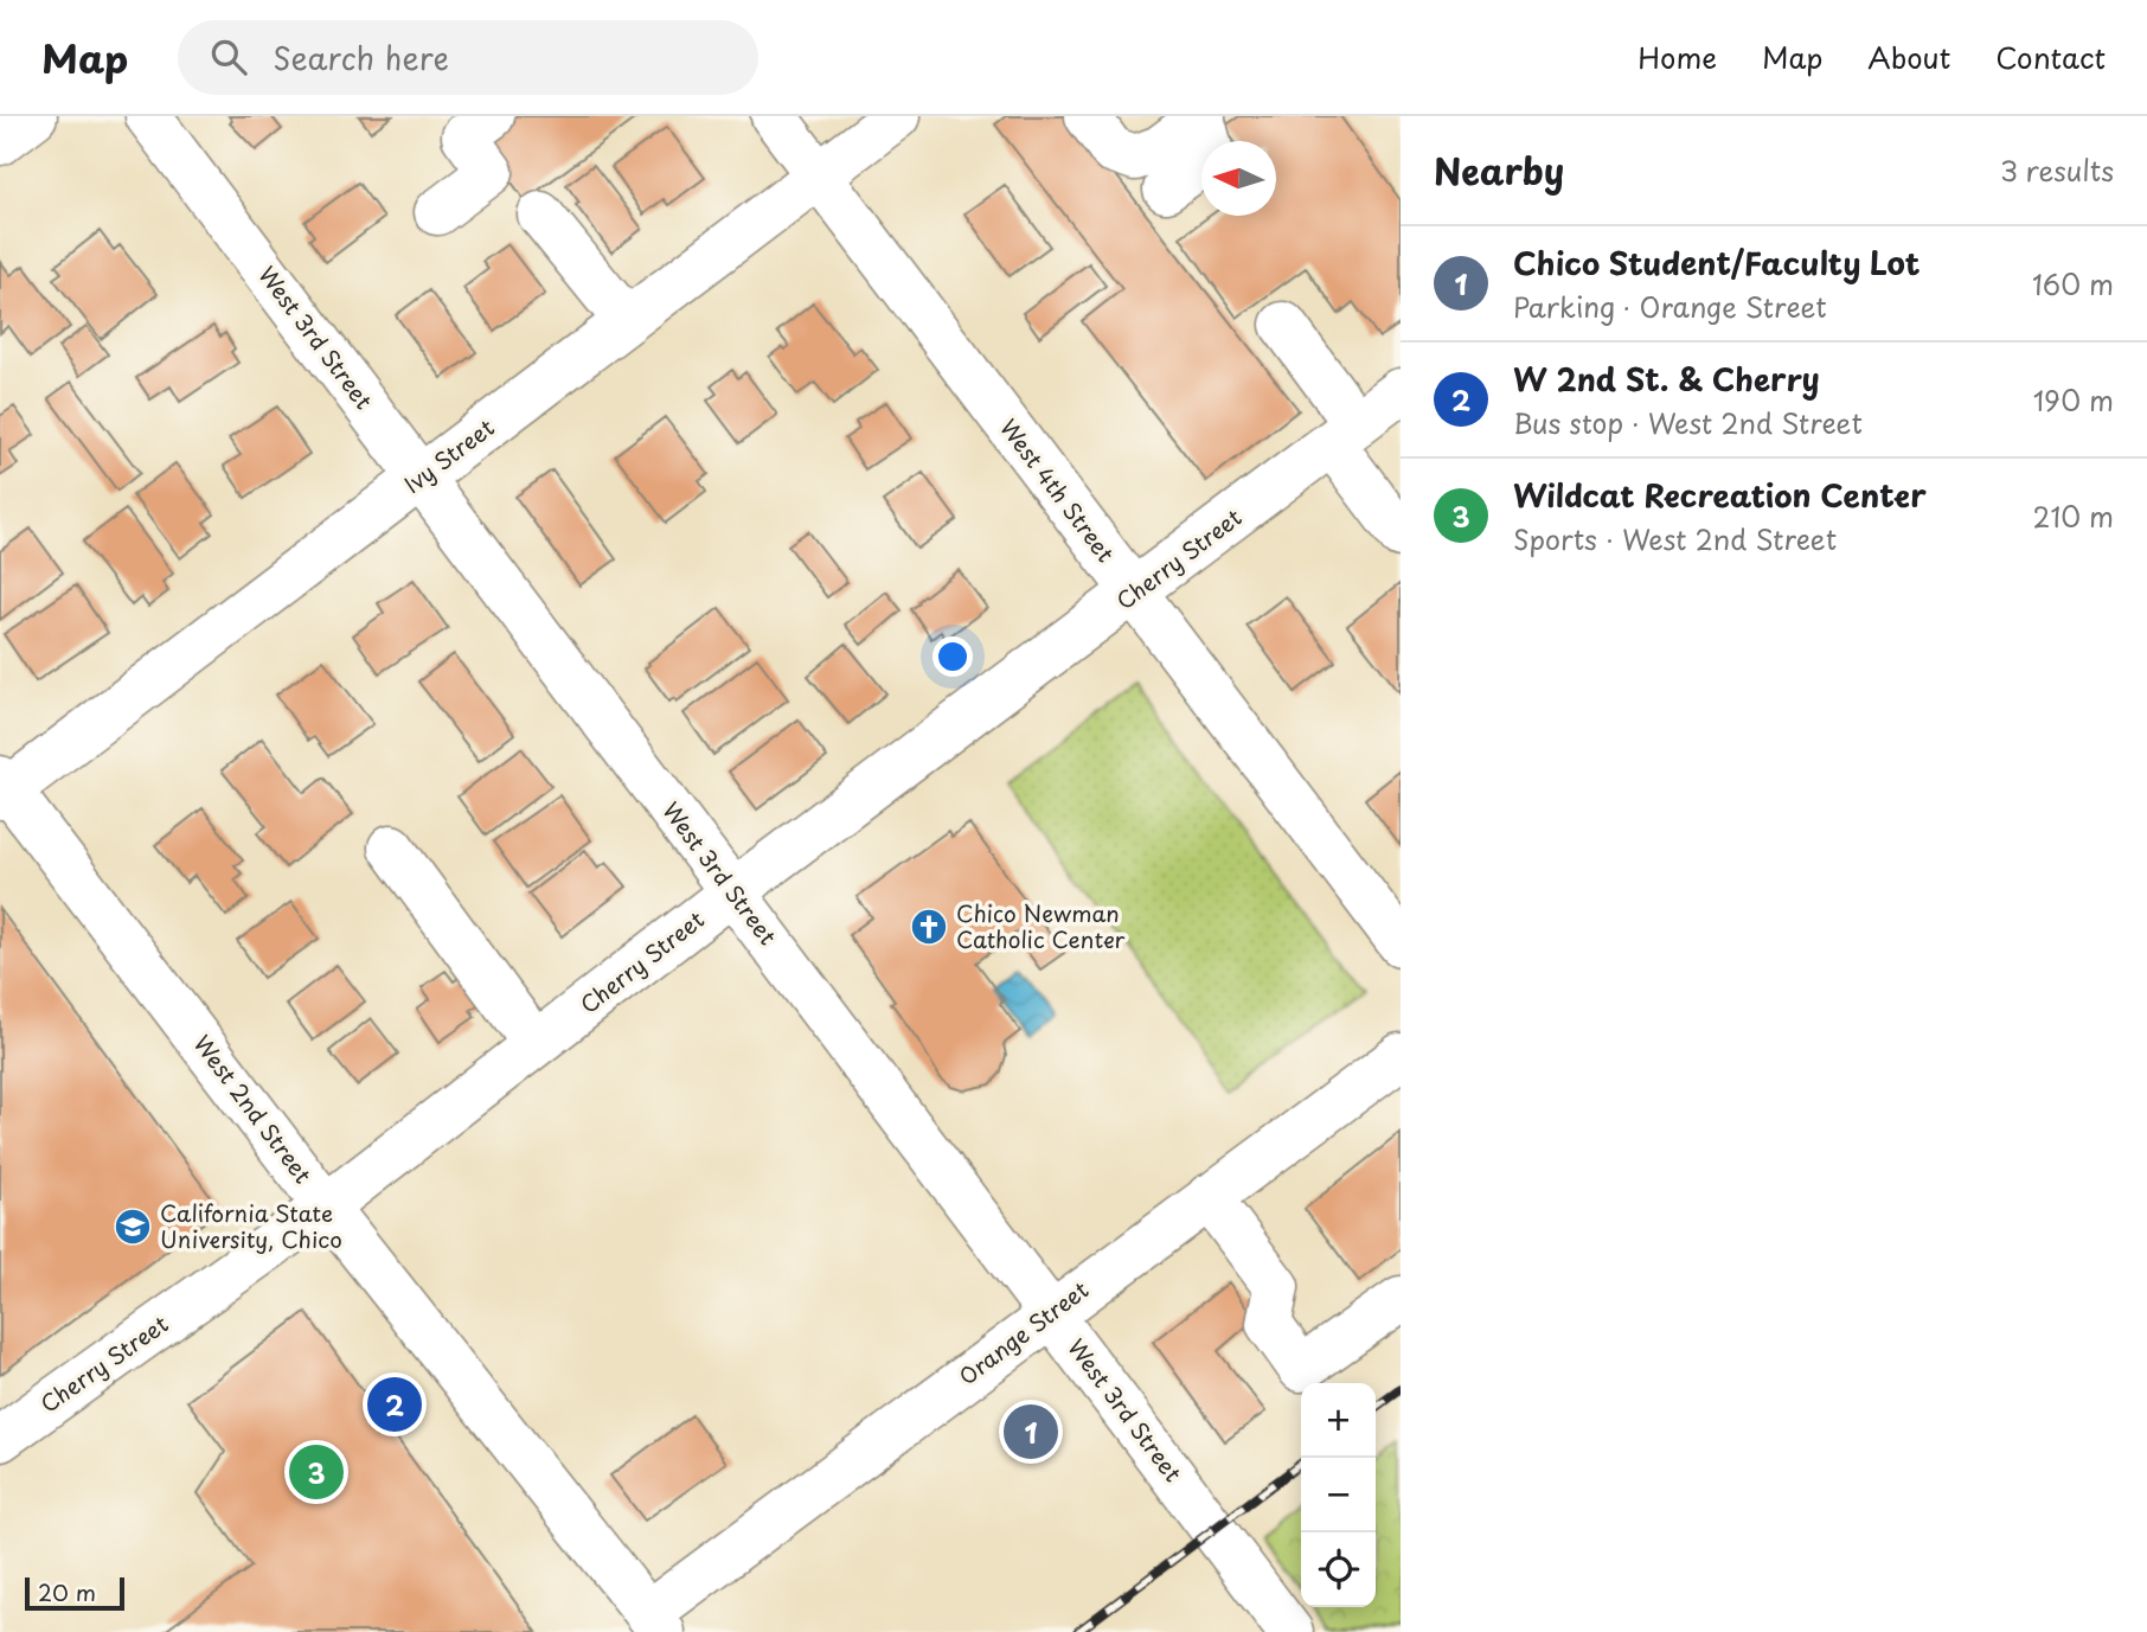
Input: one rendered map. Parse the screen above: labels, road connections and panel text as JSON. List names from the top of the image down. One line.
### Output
{"streets":{"street":["West 3rd Street","Ivy Street","West 4th Street","Cherry Street","West 2nd Street","Orange Street"]},"crossings":[["West 3rd Street","Ivy Street"],["West 3rd Street","Cherry Street"],["West 3rd Street","Orange Street"],["Ivy Street","West 4th Street"],["Ivy Street","West 2nd Street"],["West 4th Street","Cherry Street"],["Cherry Street","West 2nd Street"],["West 2nd Street","Orange Street"]],"places":{"church":["Chico Newman Catholic Center"],"school or university":["California State University, Chico"]},"scale_bar":"20 m","north":"left","page":{"header":"Map","search":"Search here","nav":["Home","Map","About","Contact"],"heading":["Nearby","3 results"],"list":[{"mark":"1","name":"Chico Student/Faculty Lot","note":"Parking · Orange Street","value":"160 m"},{"mark":"2","name":"W 2nd St. & Cherry","note":"Bus stop · West 2nd Street","value":"190 m"},{"mark":"3","name":"Wildcat Recreation Center","note":"Sports · West 2nd Street","value":"210 m"}],"pins":["2","1","3"],"map_buttons":["+","−"],"scale":"20 m"}}
